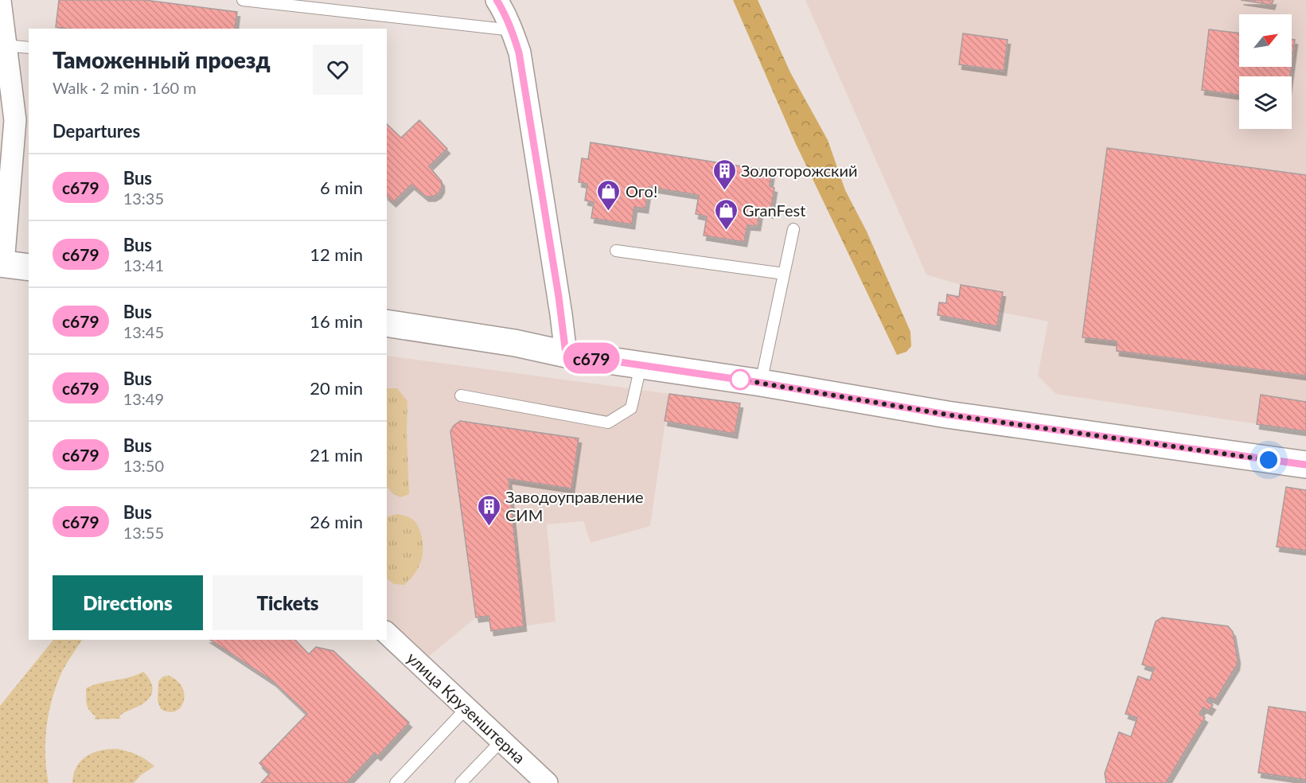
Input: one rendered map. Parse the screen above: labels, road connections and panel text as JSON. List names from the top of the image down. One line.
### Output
{"streets":{"street":["улица Крузенштерна"]},"places":{"building":["Золоторожский","Заводоуправление СИМ"],"shop":["Ого!","GranFest"]},"lines":["bus line с679"],"north":"top right","page":{"on_map":"с679","heading":[["Таможенный проезд","Walk · 2 min · 160 m"],"Departures"],"list":[{"mark":"с679","name":"Bus","note":"13:35","value":"6 min"},{"mark":"с679","name":"Bus","note":"13:41","value":"12 min"},{"mark":"с679","name":"Bus","note":"13:45","value":"16 min"},{"mark":"с679","name":"Bus","note":"13:49","value":"20 min"},{"mark":"с679","name":"Bus","note":"13:50","value":"21 min"},{"mark":"с679","name":"Bus","note":"13:55","value":"26 min"}],"buttons":["Directions","Tickets"]}}
